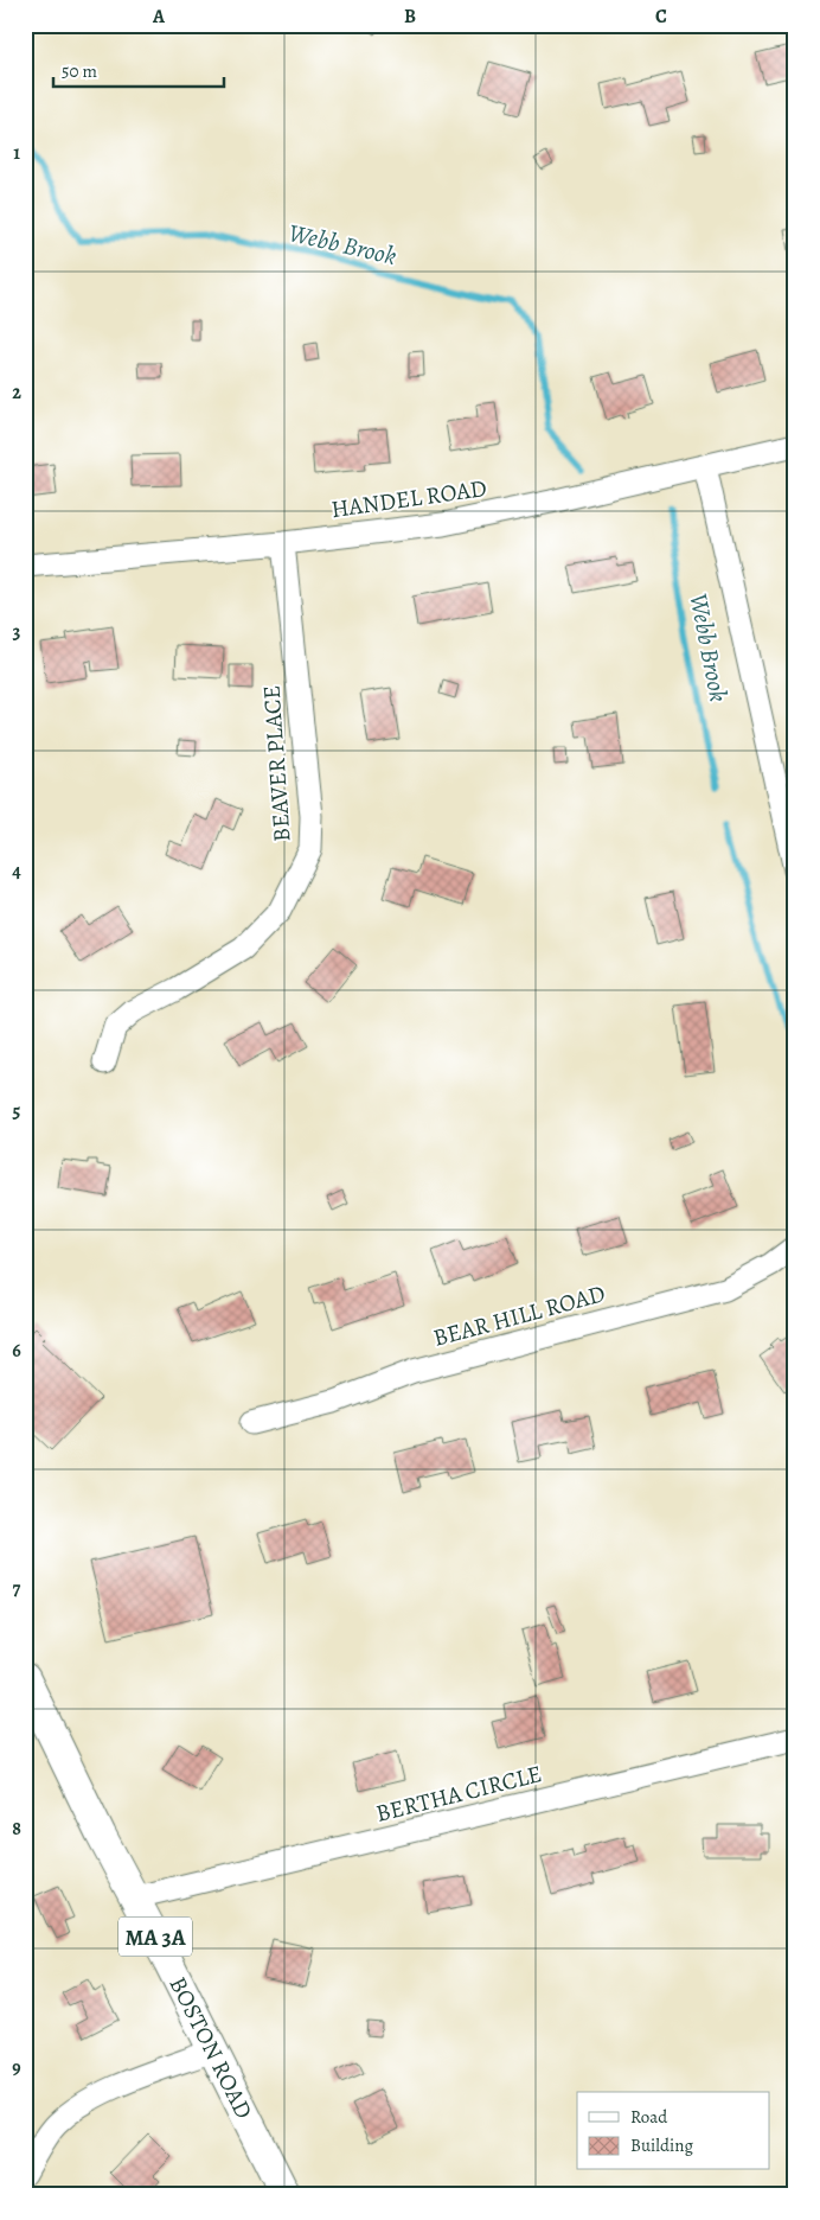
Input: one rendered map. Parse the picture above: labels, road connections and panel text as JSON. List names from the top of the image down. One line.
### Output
{"streets":{"main road":["MA 3A","BOSTON ROAD"],"street":["HANDEL ROAD","BEAVER PLACE","BEAR HILL ROAD","BERTHA CIRCLE"]},"crossings":[["HANDEL ROAD","BEAVER PLACE"],["BERTHA CIRCLE","BOSTON ROAD"]],"water":["Webb Brook"],"legend":["Road","Building"],"scale_bar":"50 m","grid":{"columns":["A","B","C"],"rows":["1","2","3","4","5","6","7","8","9"]}}
